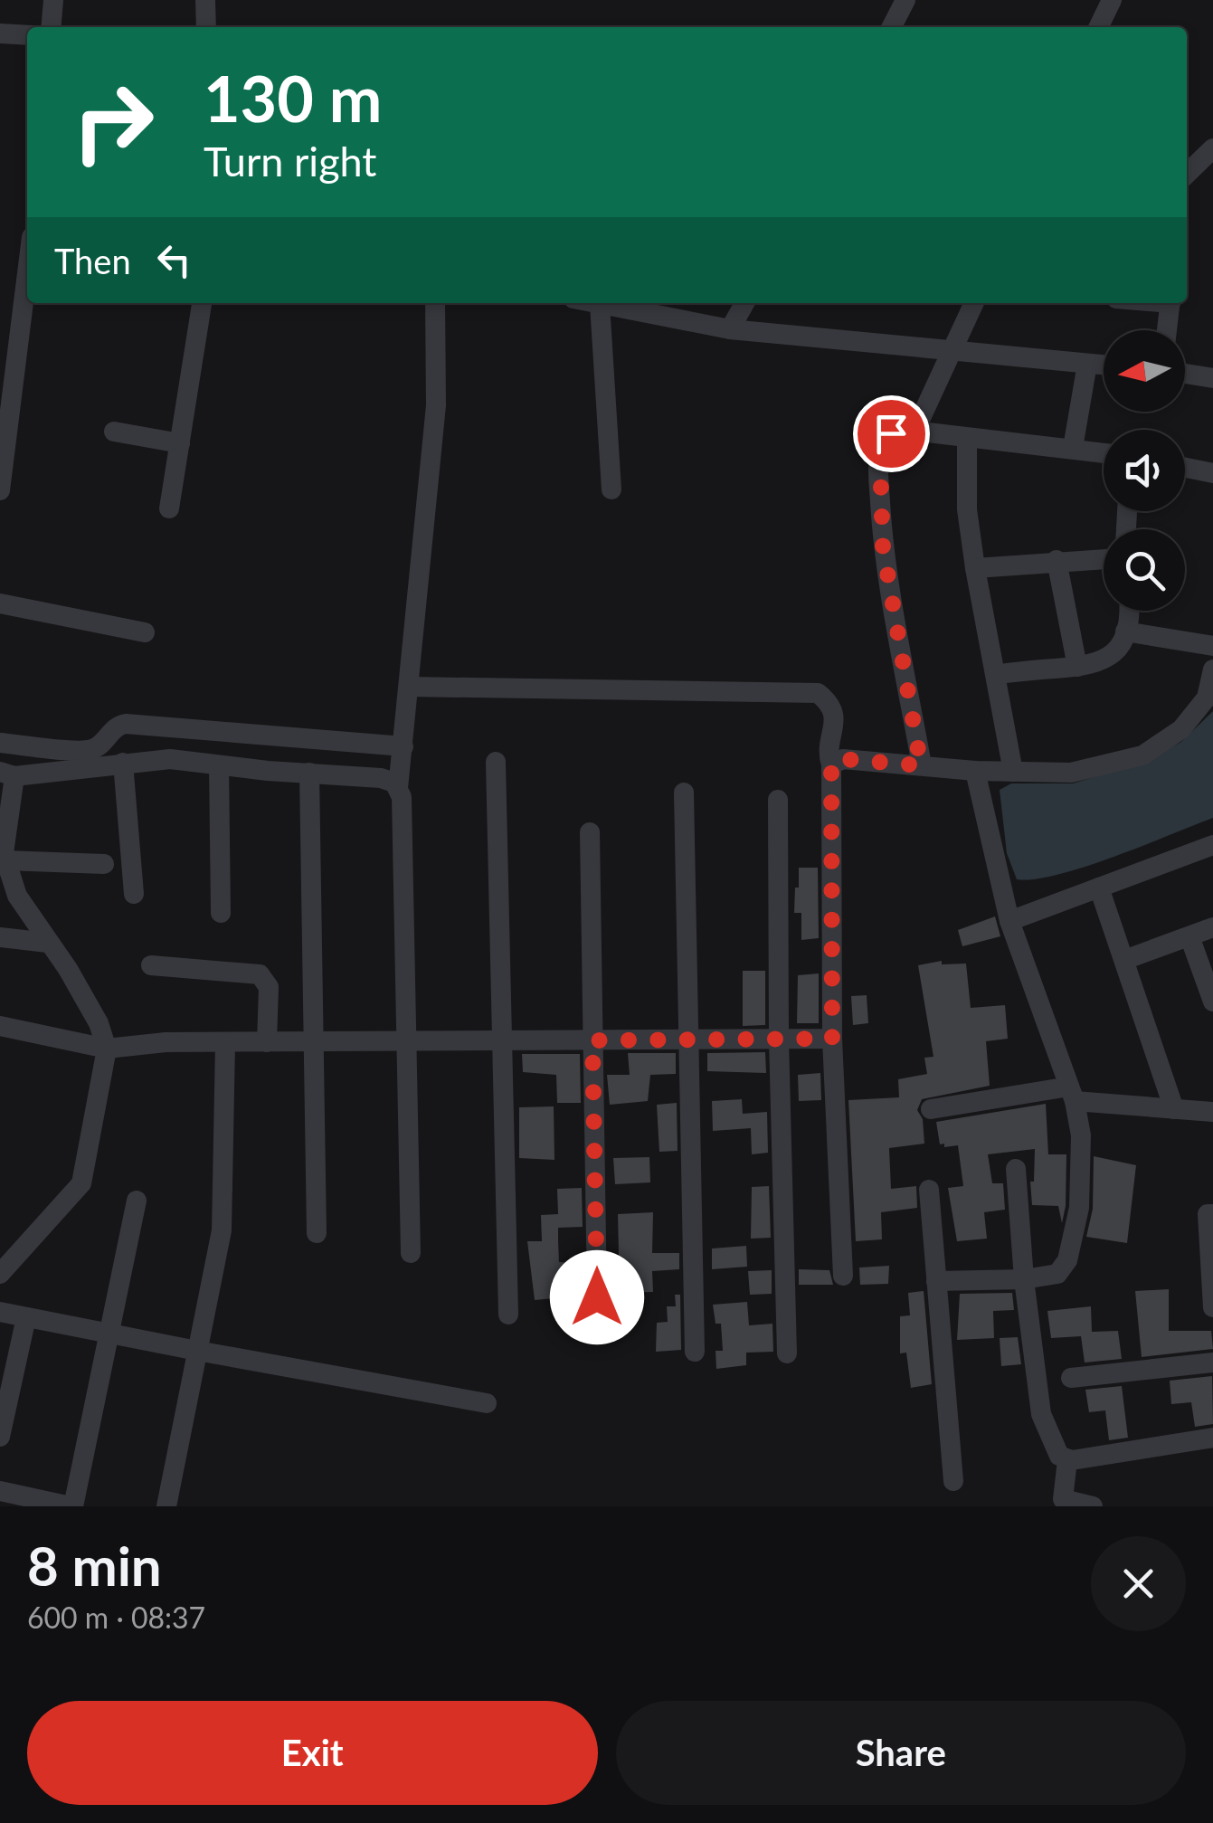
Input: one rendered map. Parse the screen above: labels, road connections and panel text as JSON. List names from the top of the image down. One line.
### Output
{"north":"left","page":{"turn":["130 m","Turn right"],"then":"Then","heading":["8 min","600 m · 08:37"],"buttons":["Exit","Share"]}}
